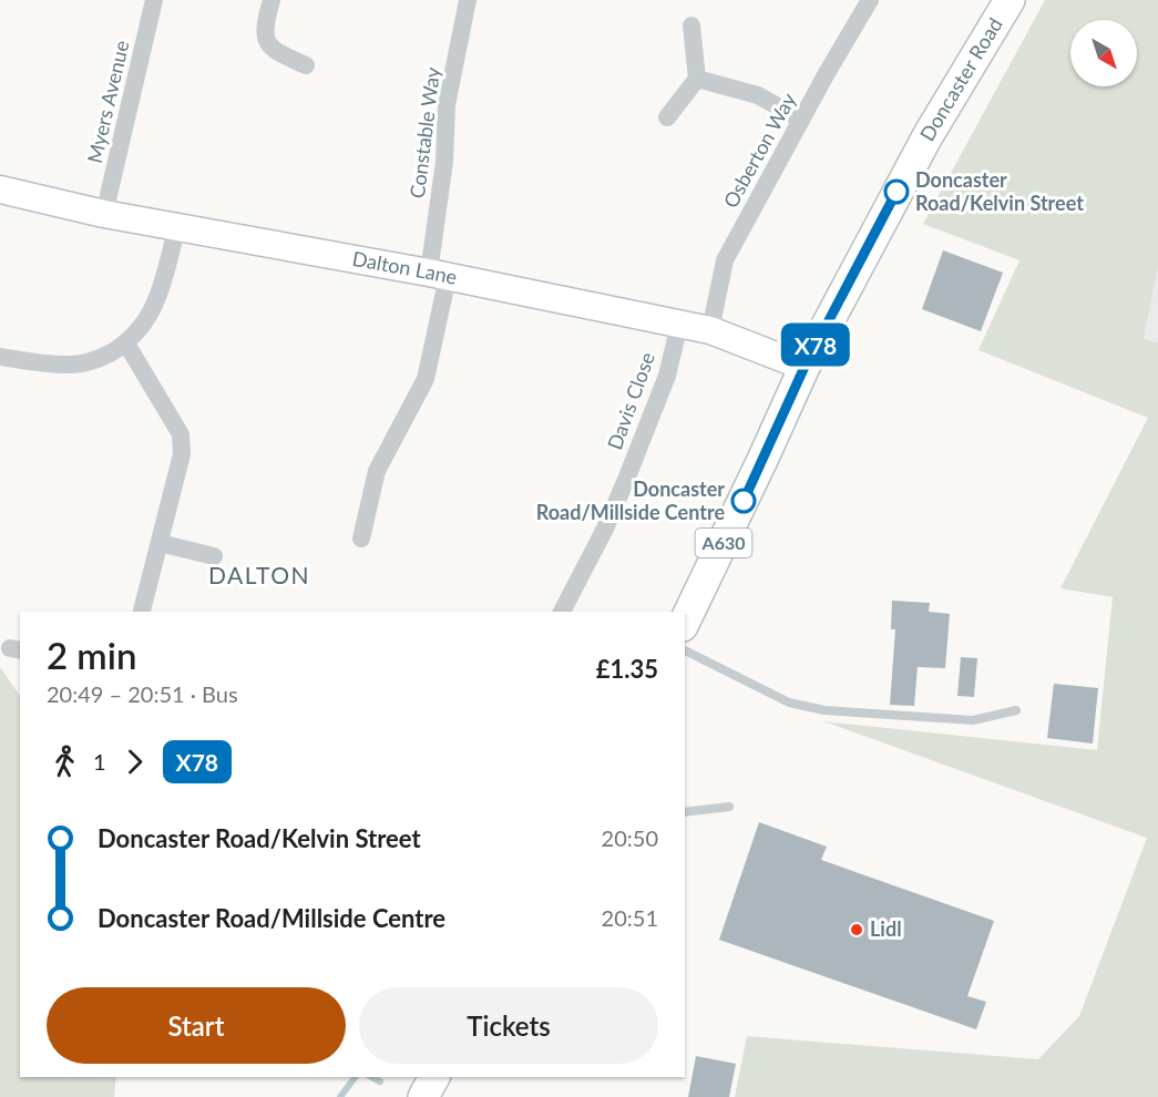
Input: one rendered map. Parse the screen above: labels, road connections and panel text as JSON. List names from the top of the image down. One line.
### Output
{"streets":{"main road":["Doncaster Road","A630"],"street":["Myers Avenue","Constable Way","Osberton Way","Dalton Lane","Davis Close"]},"crossings":[["Doncaster Road","Dalton Lane"],["Myers Avenue","Dalton Lane"],["Constable Way","Dalton Lane"],["Osberton Way","Dalton Lane"],["Dalton Lane","Davis Close"]],"districts":["DALTON"],"places":["Doncaster Road/Kelvin Street","Doncaster Road/Millside Centre","Lidl"],"lines":["bus line X78"],"north":"bottom right","page":{"on_map":"X78","heading":["2 min","20:49 – 20:51 · Bus","£1.35"],"legs":["1","X78"],"list":[{"name":"Doncaster Road/Kelvin Street","value":"20:50"},{"name":"Doncaster Road/Millside Centre","value":"20:51"}],"buttons":["Start","Tickets"]}}
